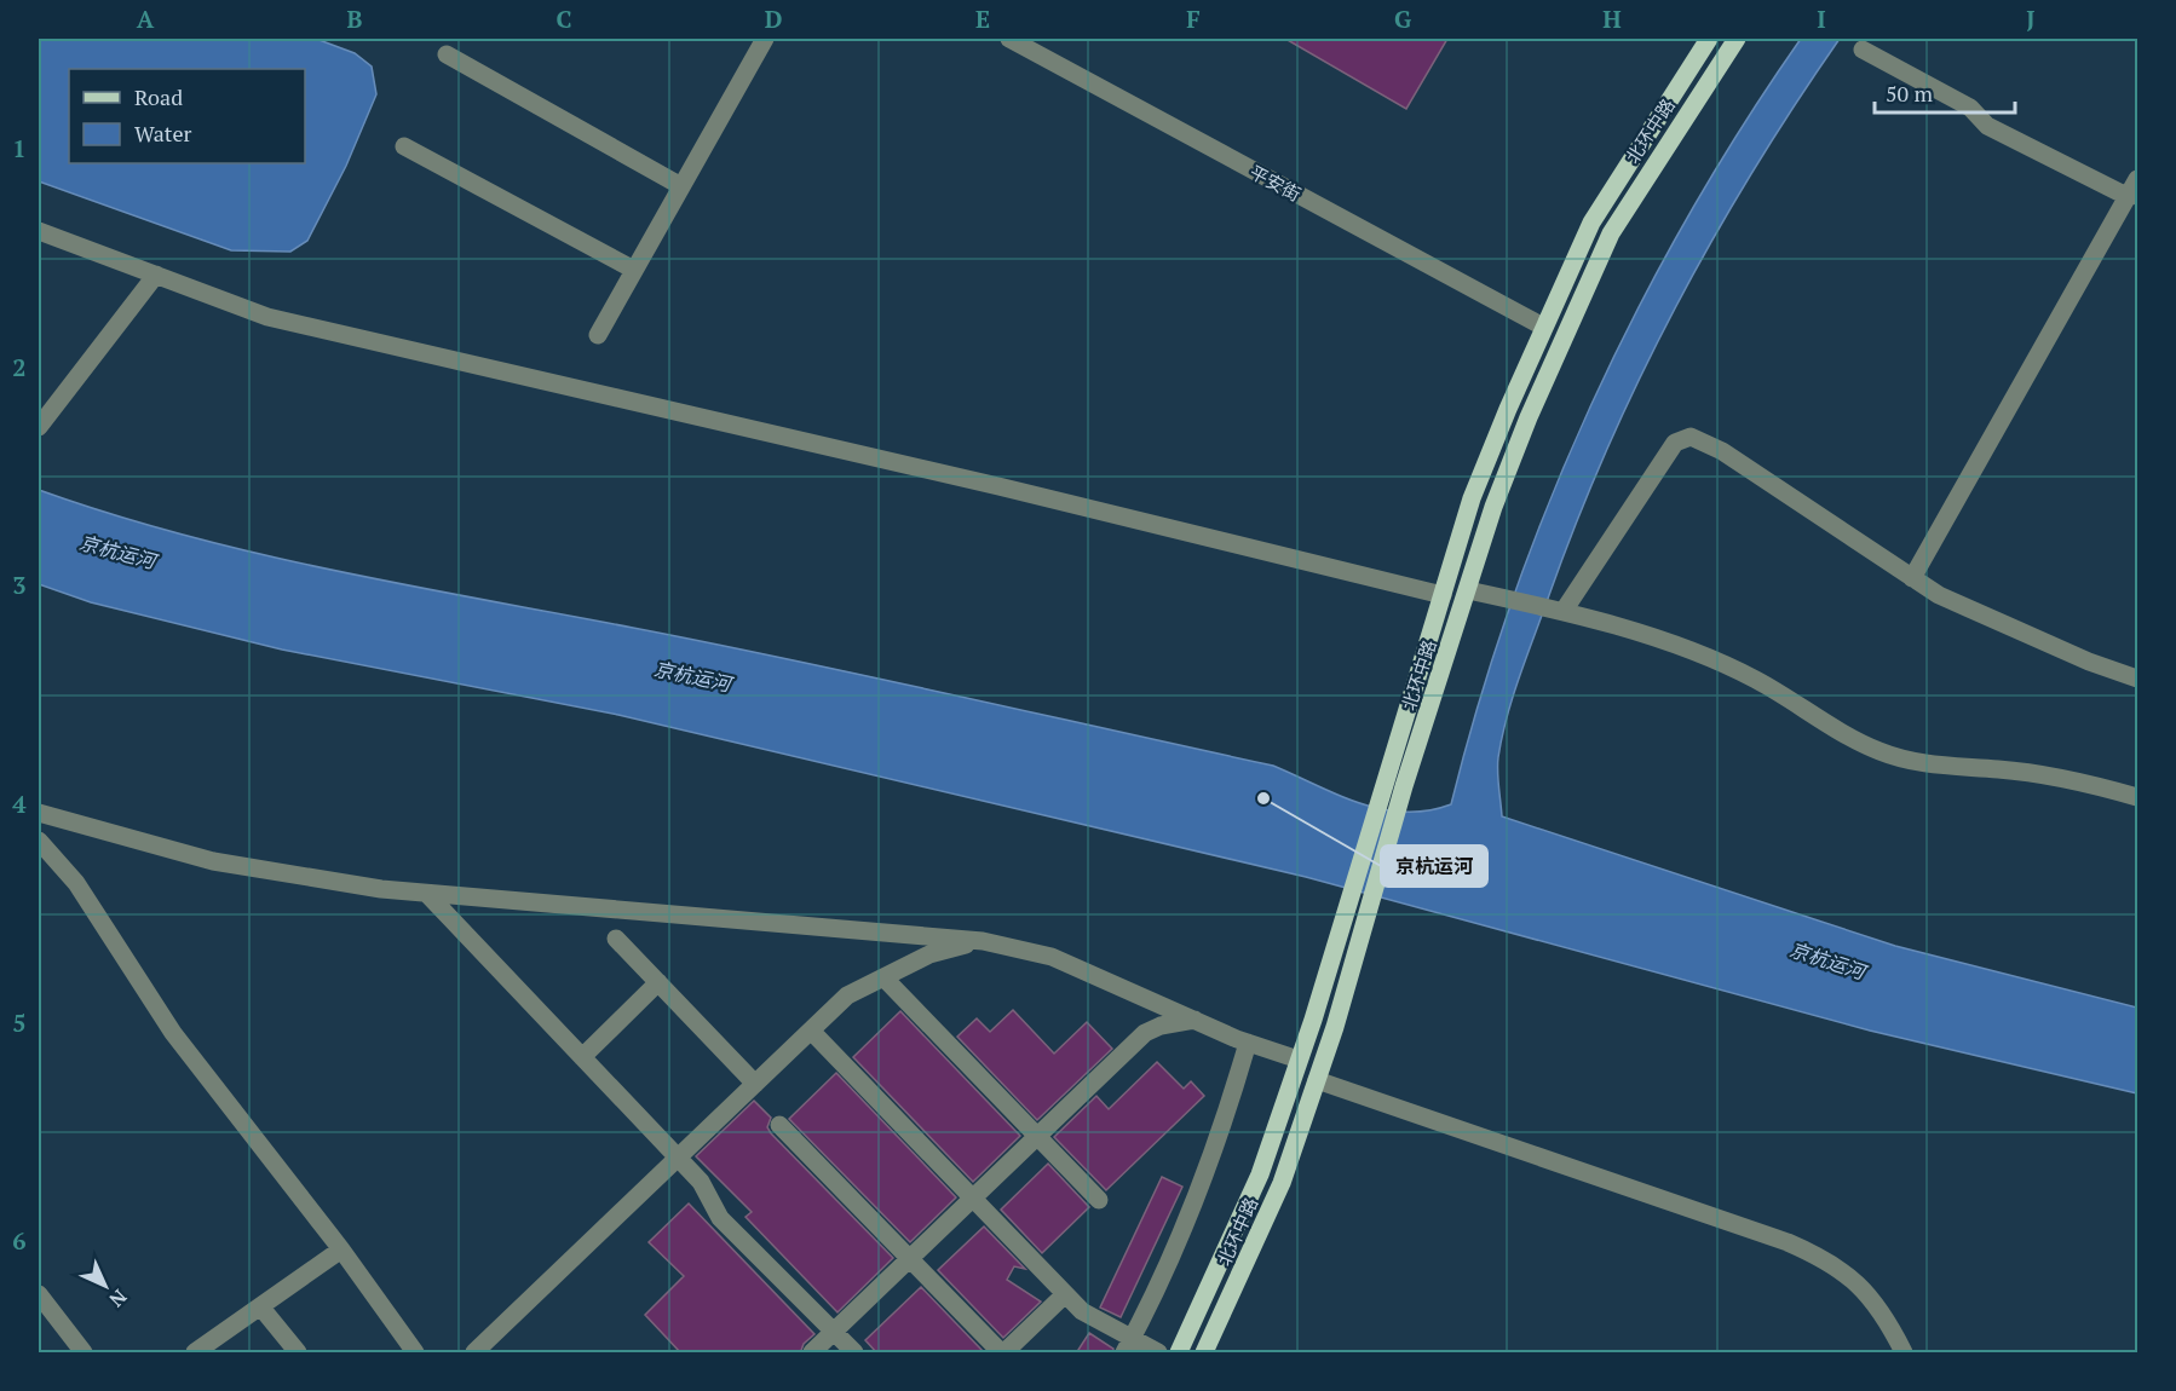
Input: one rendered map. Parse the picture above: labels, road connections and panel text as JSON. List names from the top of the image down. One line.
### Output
{"streets":{"main road":["北环中路"],"street":["平安街"]},"crossings":[["北环中路","平安街"]],"water":["京杭运河"],"places":["京杭运河"],"legend":["Road","Water"],"scale_bar":"50 m","north":"bottom right","grid":{"columns":["A","B","C","D","E","F","G","H","I","J"],"rows":["1","2","3","4","5","6"]}}
